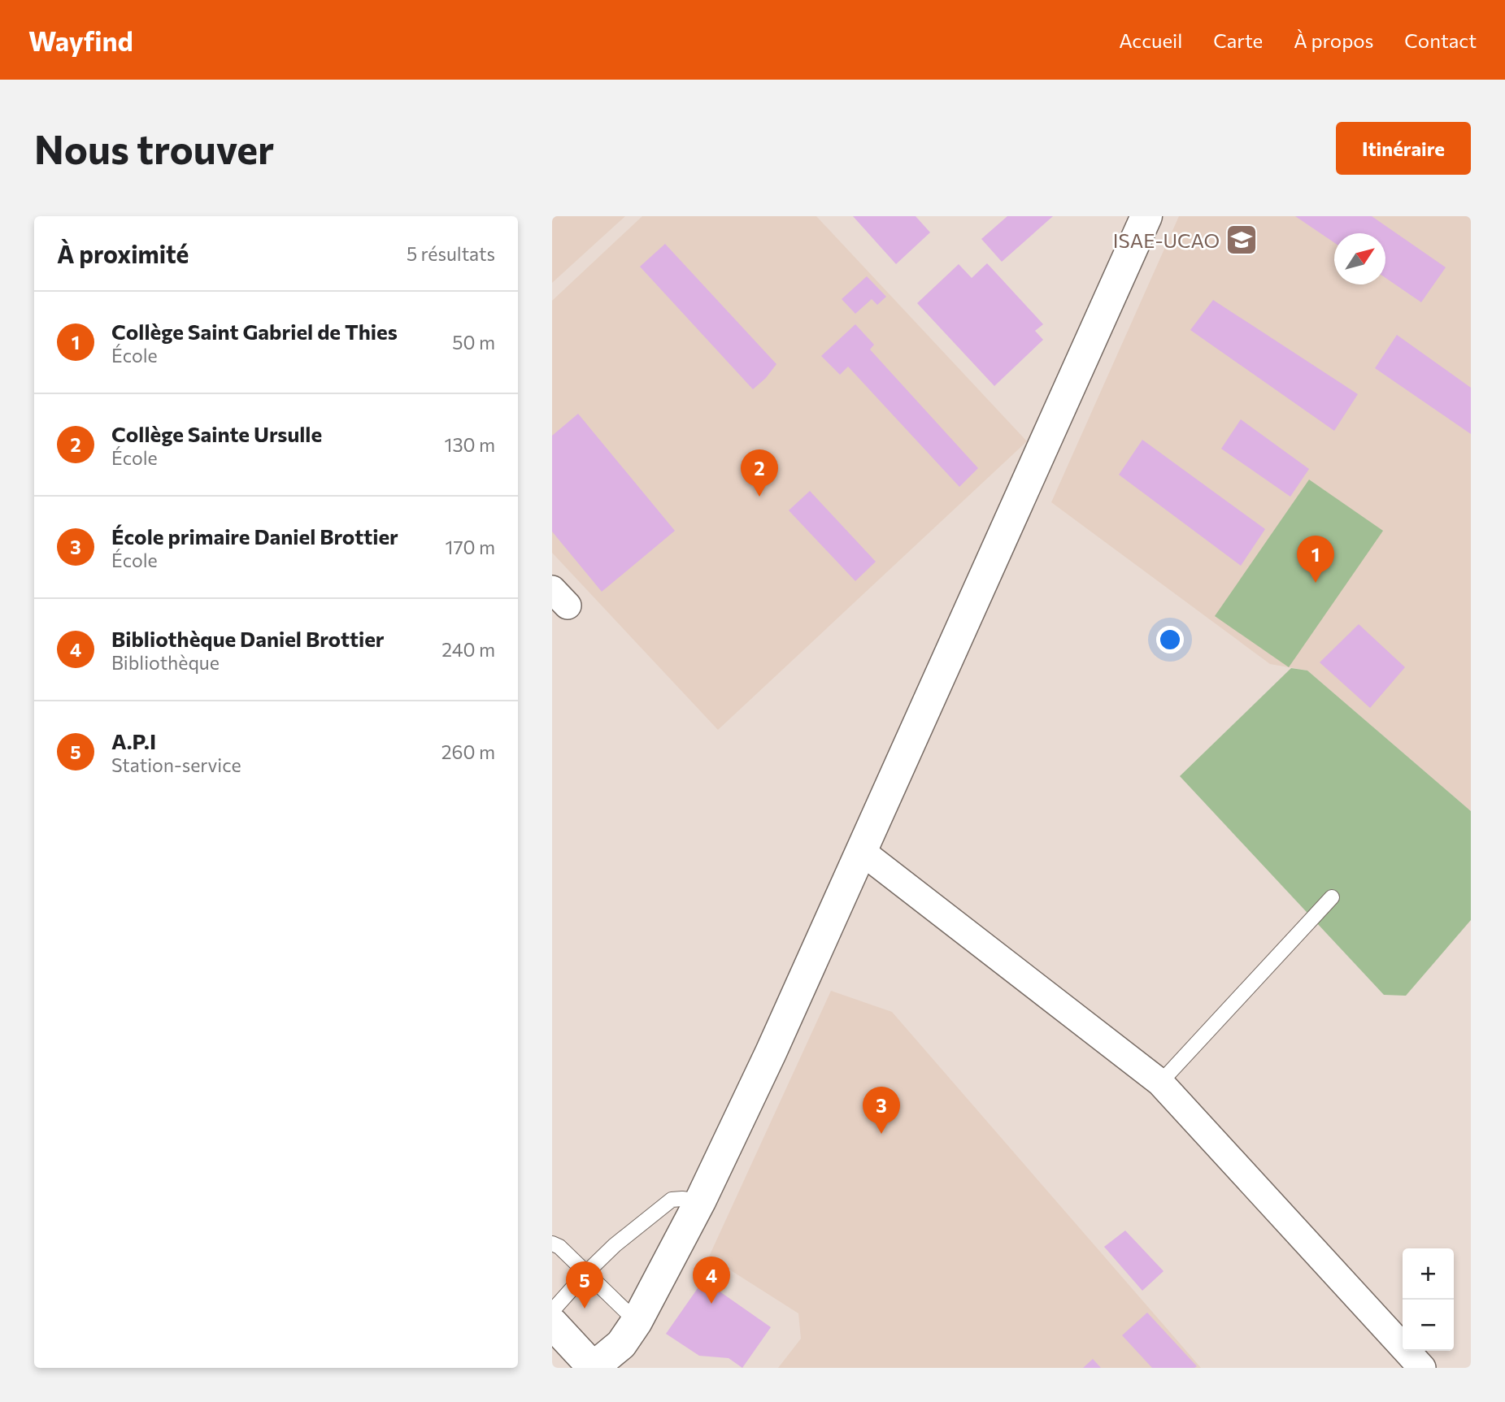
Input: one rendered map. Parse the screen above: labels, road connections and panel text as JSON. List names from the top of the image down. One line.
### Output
{"places":{"school or university":["ISAE-UCAO"]},"north":"top right","page":{"header":"Wayfind","nav":["Accueil","Carte","À propos","Contact"],"buttons":"Itinéraire","title":"Nous trouver","heading":["À proximité","5 résultats"],"list":[{"mark":"1","name":"Collège Saint Gabriel de Thies","note":"École","value":"50 m"},{"mark":"2","name":"Collège Sainte Ursulle","note":"École","value":"130 m"},{"mark":"3","name":"École primaire Daniel Brottier","note":"École","value":"170 m"},{"mark":"4","name":"Bibliothèque Daniel Brottier","note":"Bibliothèque","value":"240 m"},{"mark":"5","name":"A.P.I","note":"Station-service","value":"260 m"}],"pins":["2","1","3","4","5"],"map_buttons":["+","−"]}}
